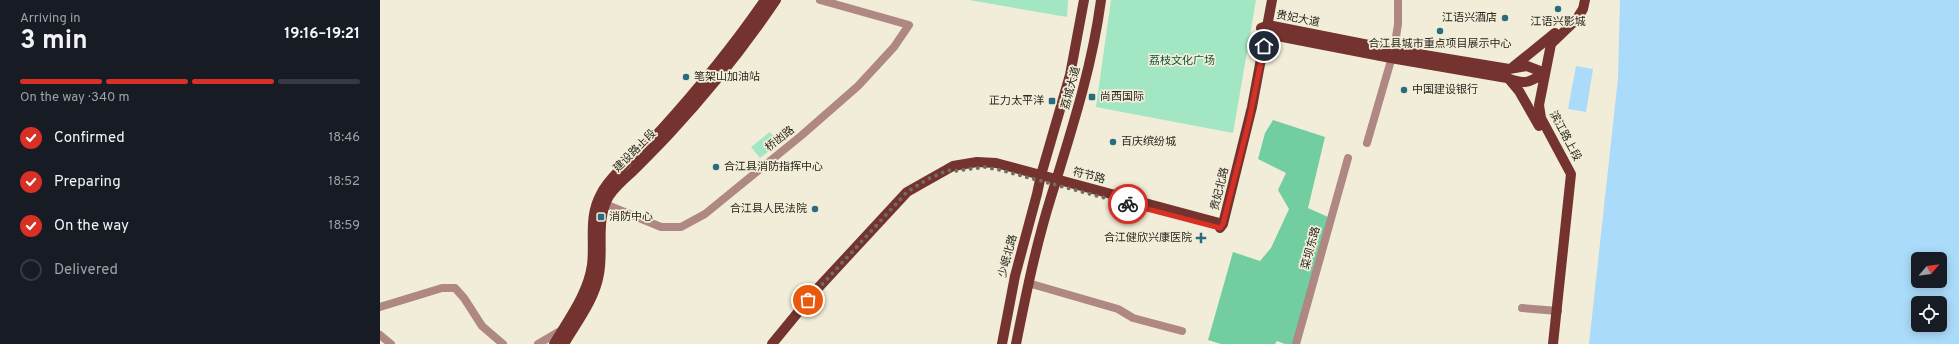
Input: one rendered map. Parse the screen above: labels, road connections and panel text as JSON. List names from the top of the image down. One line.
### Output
{"streets":{"main road":["贵妃大道","荔城大道","滨江路上段","建设路上段","符节路","贵妃北路","少岷北路"],"street":["桥凼路","菜坝东路"]},"crossings":[["贵妃大道","滨江路上段"],["贵妃大道","贵妃北路"],["荔城大道","符节路"],["荔城大道","少岷北路"],["桥凼路","建设路上段"],["符节路","贵妃北路"],["符节路","少岷北路"]],"parks":["荔枝文化广场"],"places":{"other":["江语兴影城","江语兴酒店","合江县城市重点项目展示中心","笔架山加油站","中国建设银行","百庆·缤纷城","合江县消防指挥中心","合江县人民法院"],"transit":["尚西国际","正力太平洋","消防中心"],"health":["合江健欣兴康医院"]},"north":"top right","page":{"heading":["3 min","Arriving in","19:16–19:21"],"bar":"On the way · 340 m","list":[["Confirmed","18:46"],["Preparing","18:52"],["On the way","18:59"],"Delivered"]}}
